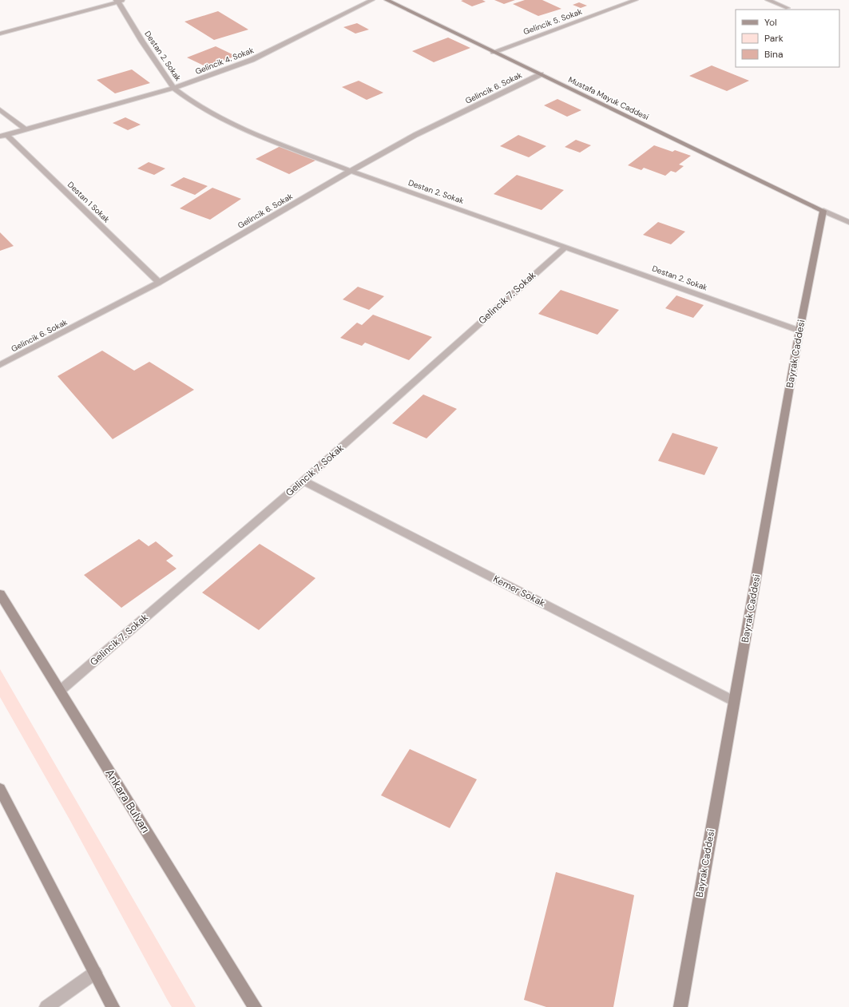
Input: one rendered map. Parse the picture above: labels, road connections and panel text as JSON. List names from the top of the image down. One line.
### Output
{"streets":{"street":["Gelincik 5. Sokak","Destan 2. Sokak","Gelincik 4. Sokak","Gelincik 6. Sokak","Mustafa Mayuk Caddesi","Destan 1 Sokak","Gelincik 7. Sokak","Bayrak Caddesi","Kemer Sokak","Ankara Bulvarı"]},"crossings":[["Gelincik 5. Sokak","Mustafa Mayuk Caddesi"],["Destan 2. Sokak","Gelincik 4. Sokak"],["Destan 2. Sokak","Gelincik 6. Sokak"],["Destan 2. Sokak","Gelincik 7. Sokak"],["Destan 2. Sokak","Bayrak Caddesi"],["Gelincik 4. Sokak","Destan 1 Sokak"],["Gelincik 6. Sokak","Mustafa Mayuk Caddesi"],["Gelincik 6. Sokak","Destan 1 Sokak"],["Mustafa Mayuk Caddesi","Bayrak Caddesi"],["Gelincik 7. Sokak","Kemer Sokak"],["Gelincik 7. Sokak","Ankara Bulvarı"],["Bayrak Caddesi","Kemer Sokak"]],"legend":["Yol","Park","Bina"]}
